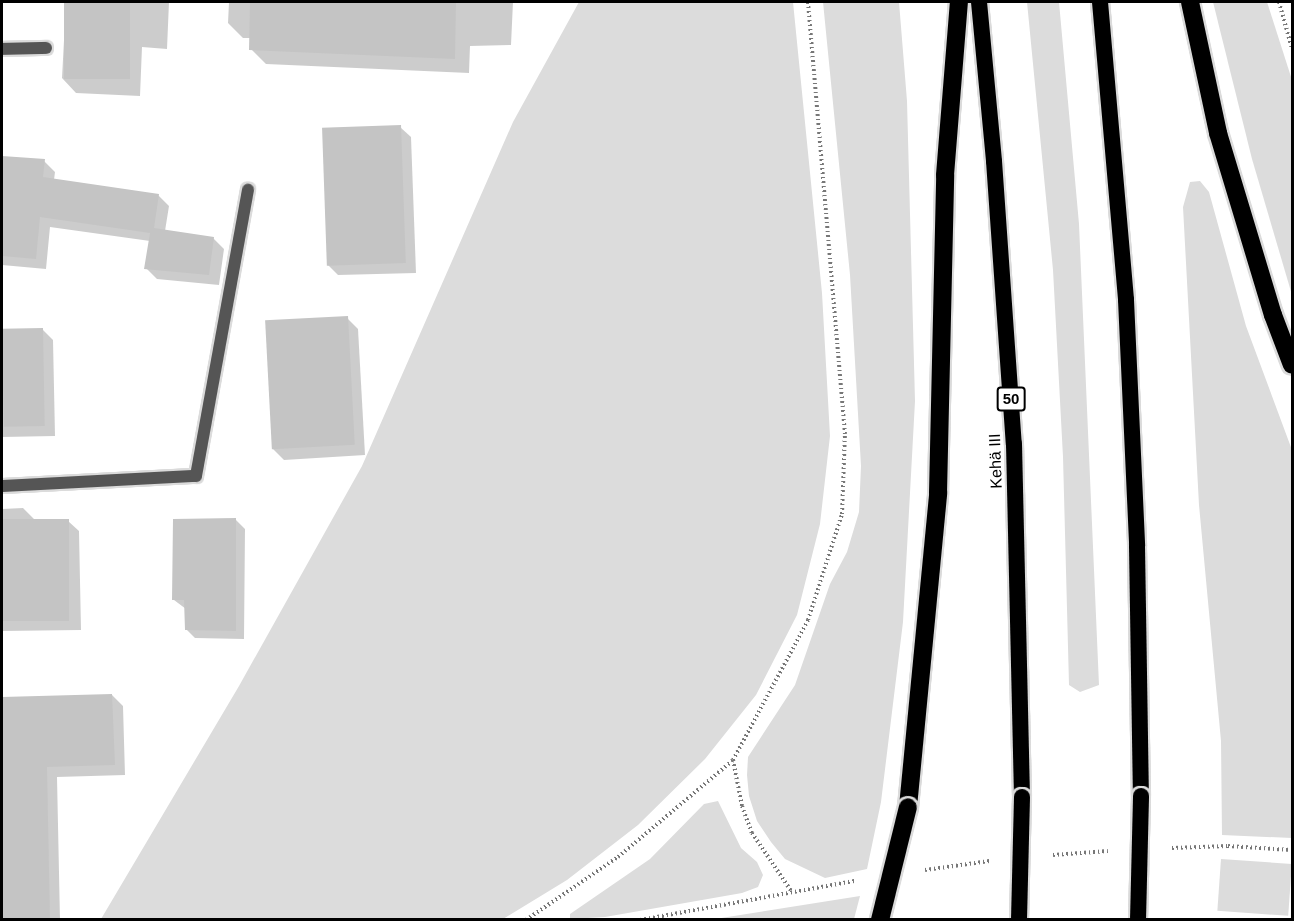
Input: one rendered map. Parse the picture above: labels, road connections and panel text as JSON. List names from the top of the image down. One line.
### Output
{"streets":{"highway":["50","Kehä III"]}}
